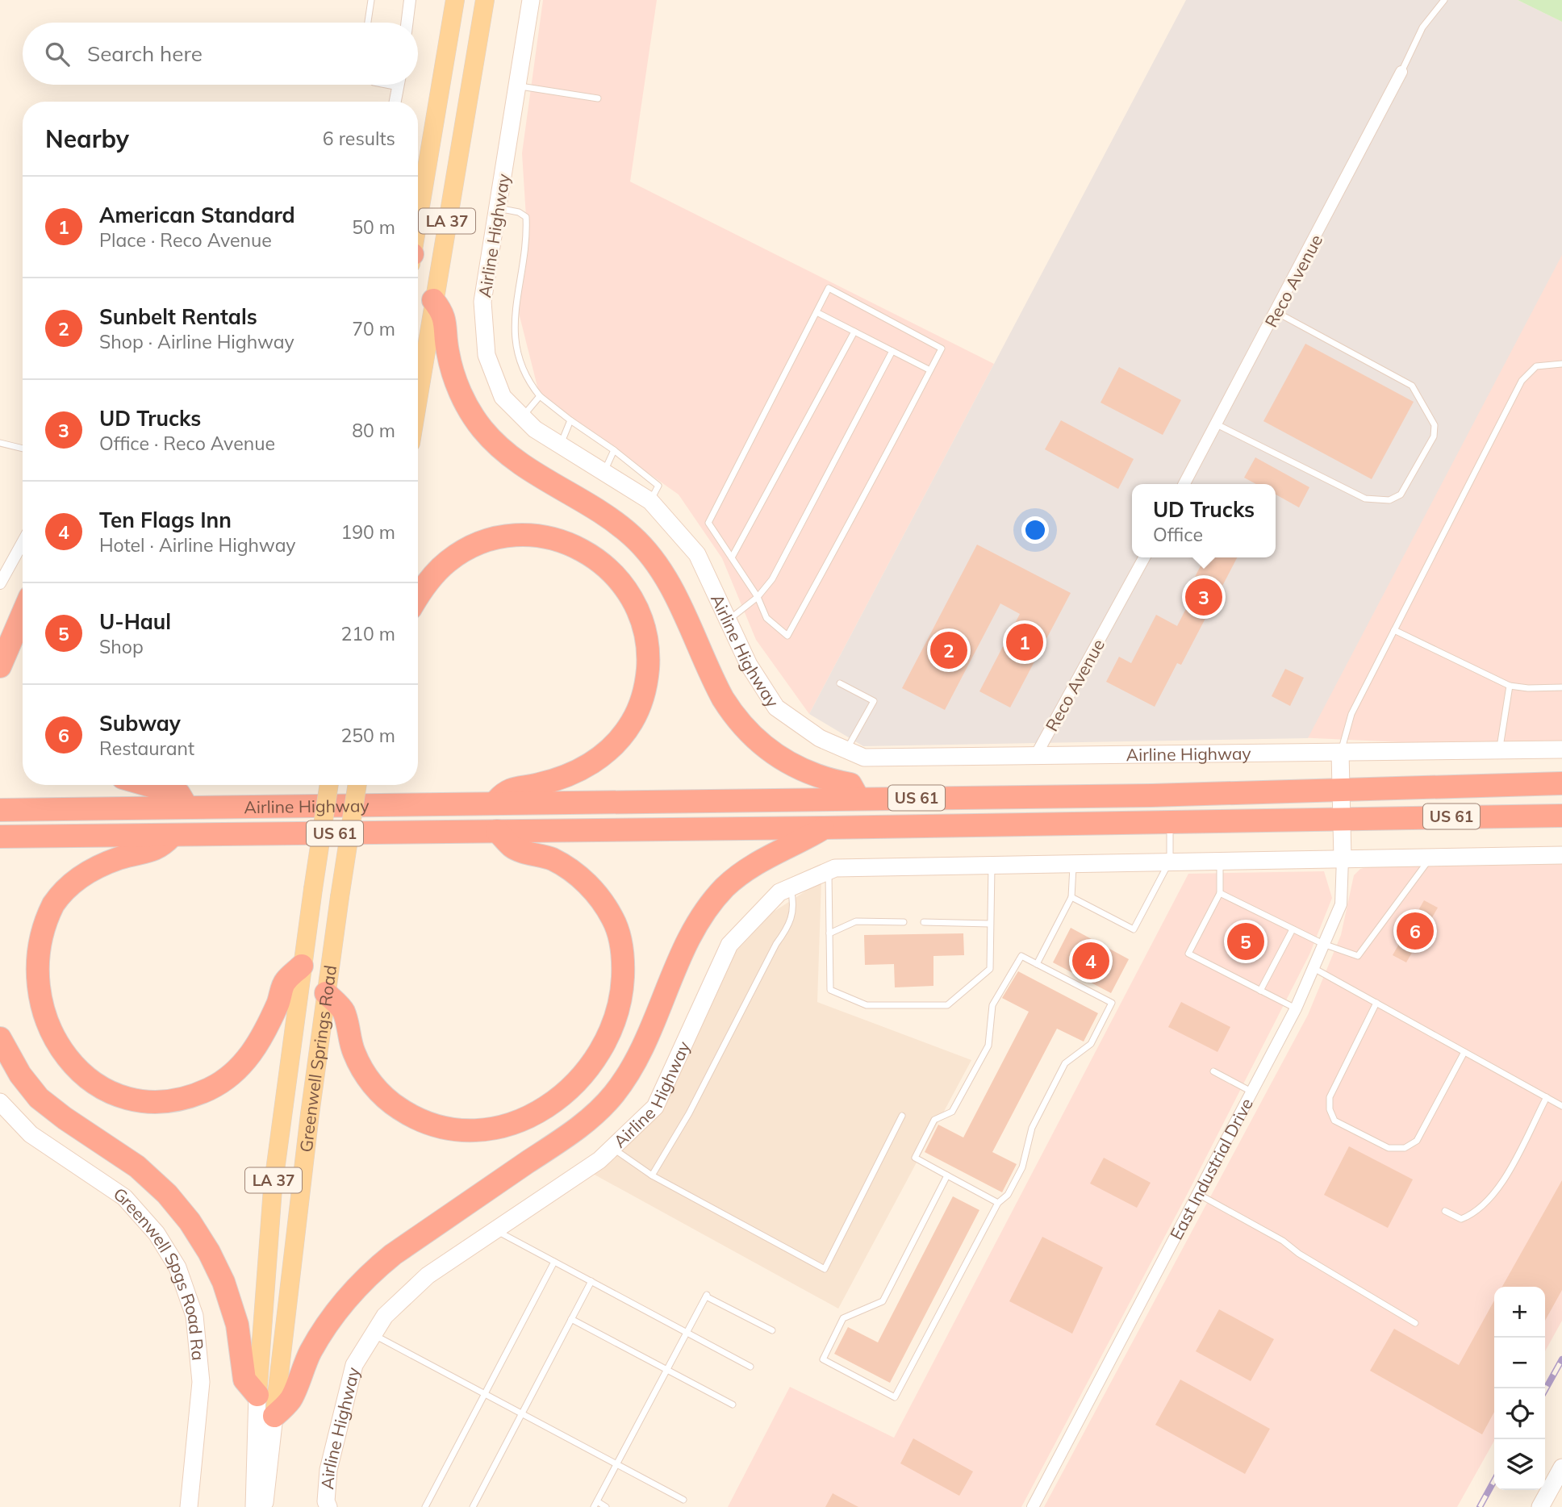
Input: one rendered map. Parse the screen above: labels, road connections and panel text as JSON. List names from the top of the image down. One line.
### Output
{"streets":{"highway":["Airline Highway","US 61"],"main road":["LA 37","Greenwell Springs Road"],"street":["Reco Avenue","East Industrial Drive","Greenwell Spgs Road Ra"]},"crossings":[["Airline Highway","Reco Avenue"],["Airline Highway","East Industrial Drive"]],"page":{"search":"Search here","heading":["Nearby","6 results"],"list":[{"mark":"1","name":"American Standard","note":"Place · Reco Avenue","value":"50 m"},{"mark":"2","name":"Sunbelt Rentals","note":"Shop · Airline Highway","value":"70 m"},{"mark":"3","name":"UD Trucks","note":"Office · Reco Avenue","value":"80 m"},{"mark":"4","name":"Ten Flags Inn","note":"Hotel · Airline Highway","value":"190 m"},{"mark":"5","name":"U-Haul","note":"Shop","value":"210 m"},{"mark":"6","name":"Subway","note":"Restaurant","value":"250 m"}],"popup":["UD Trucks","Office"],"pins":["3","1","2","6","5","4"],"map_buttons":["+","−"]}}
